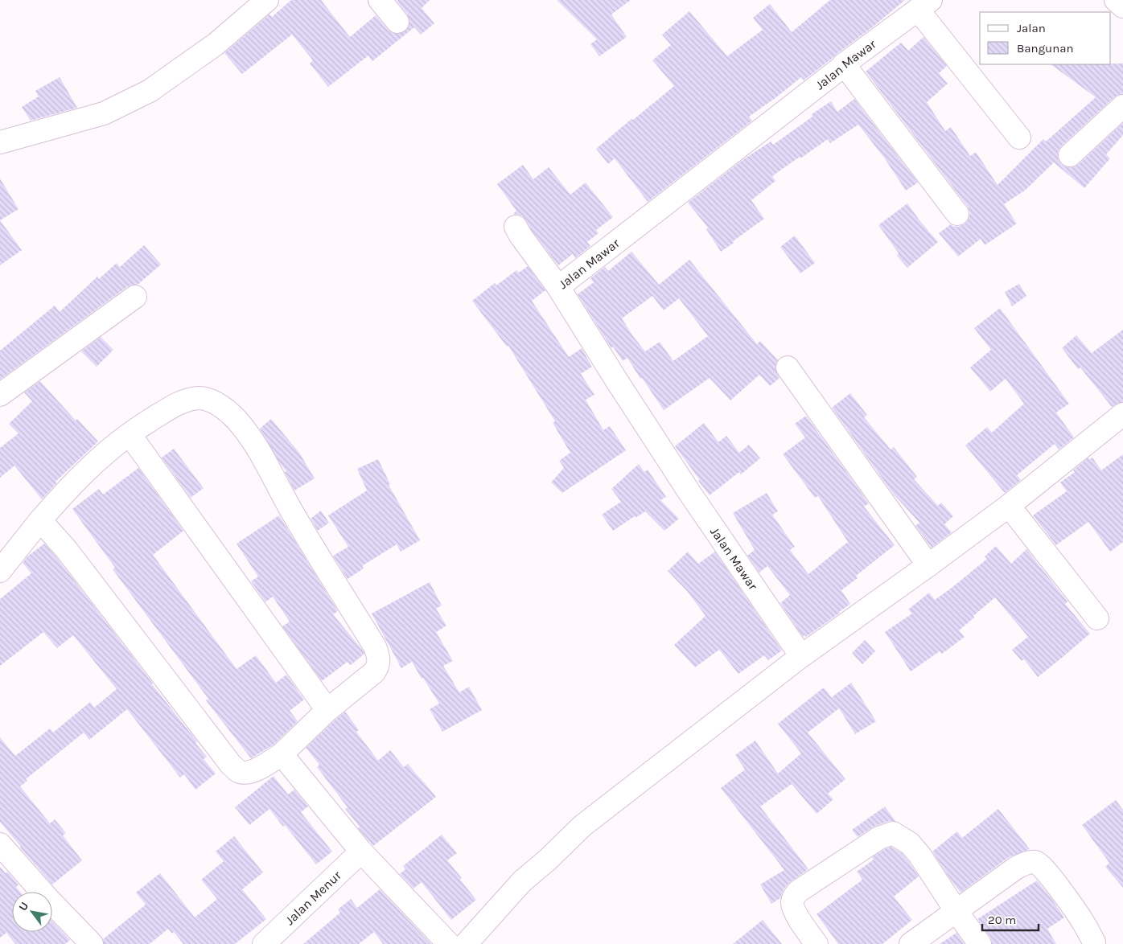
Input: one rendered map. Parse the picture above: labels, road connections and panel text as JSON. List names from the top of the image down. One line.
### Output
{"streets":{"street":["Jalan Mawar","Jalan Menur"]},"legend":["Jalan","Bangunan"],"scale_bar":"20 m","north":"top left"}
